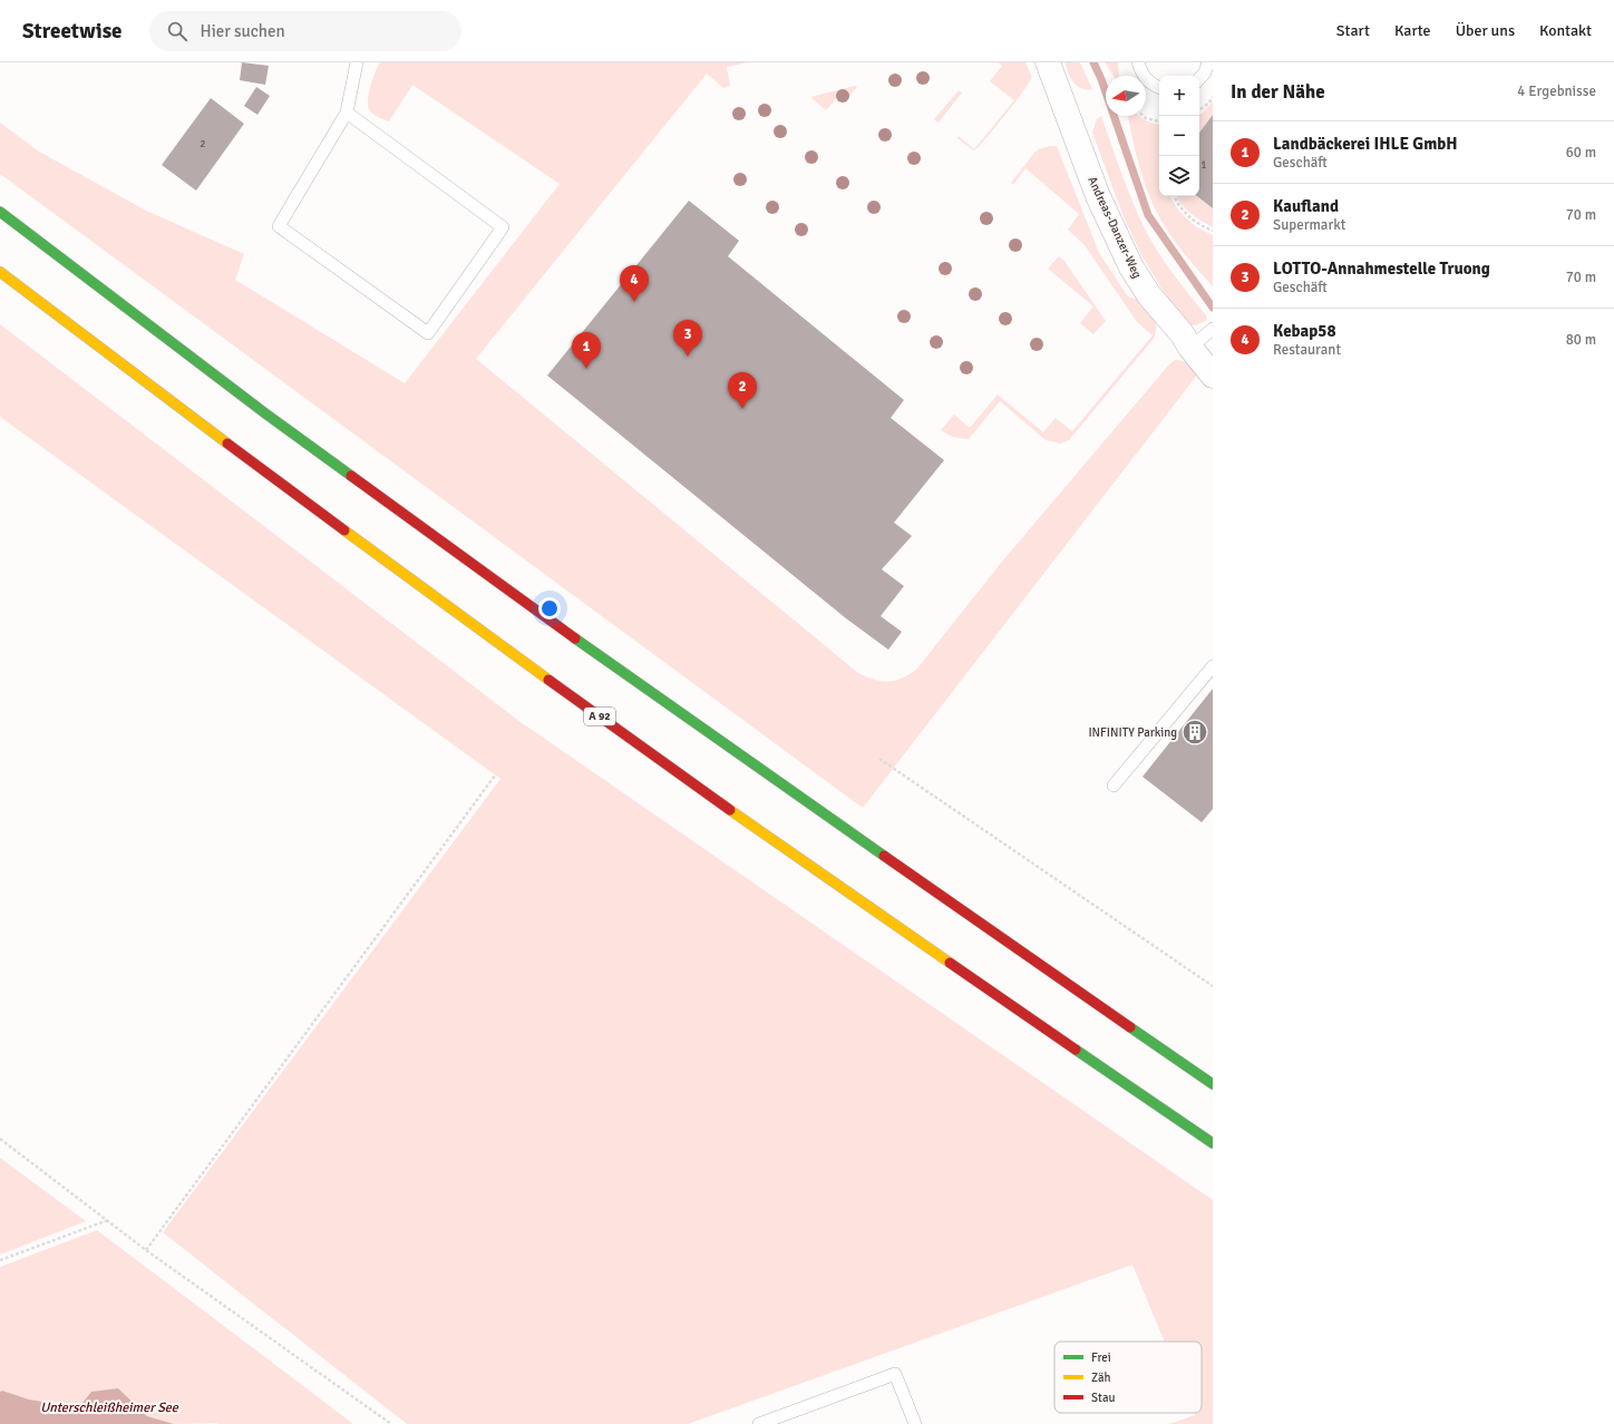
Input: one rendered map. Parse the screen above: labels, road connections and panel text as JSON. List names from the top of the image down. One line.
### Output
{"streets":{"highway":["A 92"],"street":["Andreas-Danzer-Weg"]},"water":["Unterschleißheimer See"],"places":{"building":["INFINITY Parking"]},"house_numbers":["2","1"],"legend":["Frei","Zäh","Stau"],"north":"left","page":{"header":"Streetwise","search":"Hier suchen","nav":["Start","Karte","Über uns","Kontakt"],"heading":["In der Nähe","4 Ergebnisse"],"map_buttons":["+","−"],"list":[{"mark":"1","name":"Landbäckerei IHLE GmbH","note":"Geschäft","value":"60 m"},{"mark":"2","name":"Kaufland","note":"Supermarkt","value":"70 m"},{"mark":"3","name":"LOTTO-Annahmestelle Truong","note":"Geschäft","value":"70 m"},{"mark":"4","name":"Kebap58","note":"Restaurant","value":"80 m"}],"pins":["4","3","1","2"]}}
